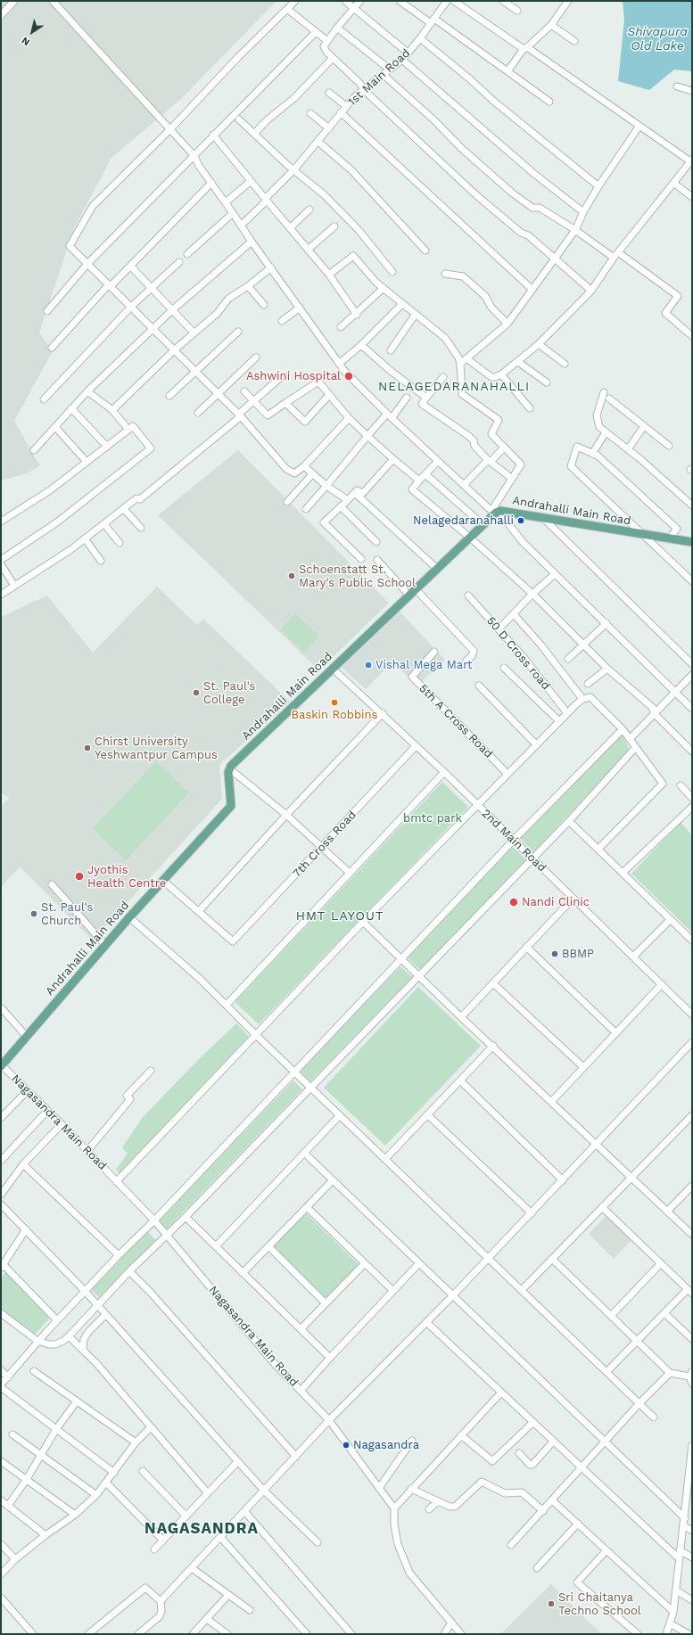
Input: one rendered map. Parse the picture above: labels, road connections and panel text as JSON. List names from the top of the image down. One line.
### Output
{"streets":{"main road":["Andrahalli Main Road"],"street":["1st Main Road","50 D Cross road","5th A Cross Road","2nd Main Road","7th Cross Road","Nagasandra Main Road"]},"crossings":[["Andrahalli Main Road","2nd Main Road"],["Andrahalli Main Road","Nagasandra Main Road"],["2nd Main Road","7th Cross Road"]],"districts":["NELAGEDARANAHALLI","HMT LAYOUT","NAGASANDRA"],"water":["Shivapura Old Lake"],"parks":["bmtc park"],"places":["Ashwini Hospital","Nelagedaranahalli","Schoenstatt St. Mary's Public School","Vishal Mega Mart","St. Paul's College","Baskin Robbins","Chirst University Yeshwantpur Campus","Jyothis Health Centre","Nandi Clinic","St. Paul's Church","BBMP","Nagasandra","Sri Chaitanya Techno School"],"north":"bottom left"}
